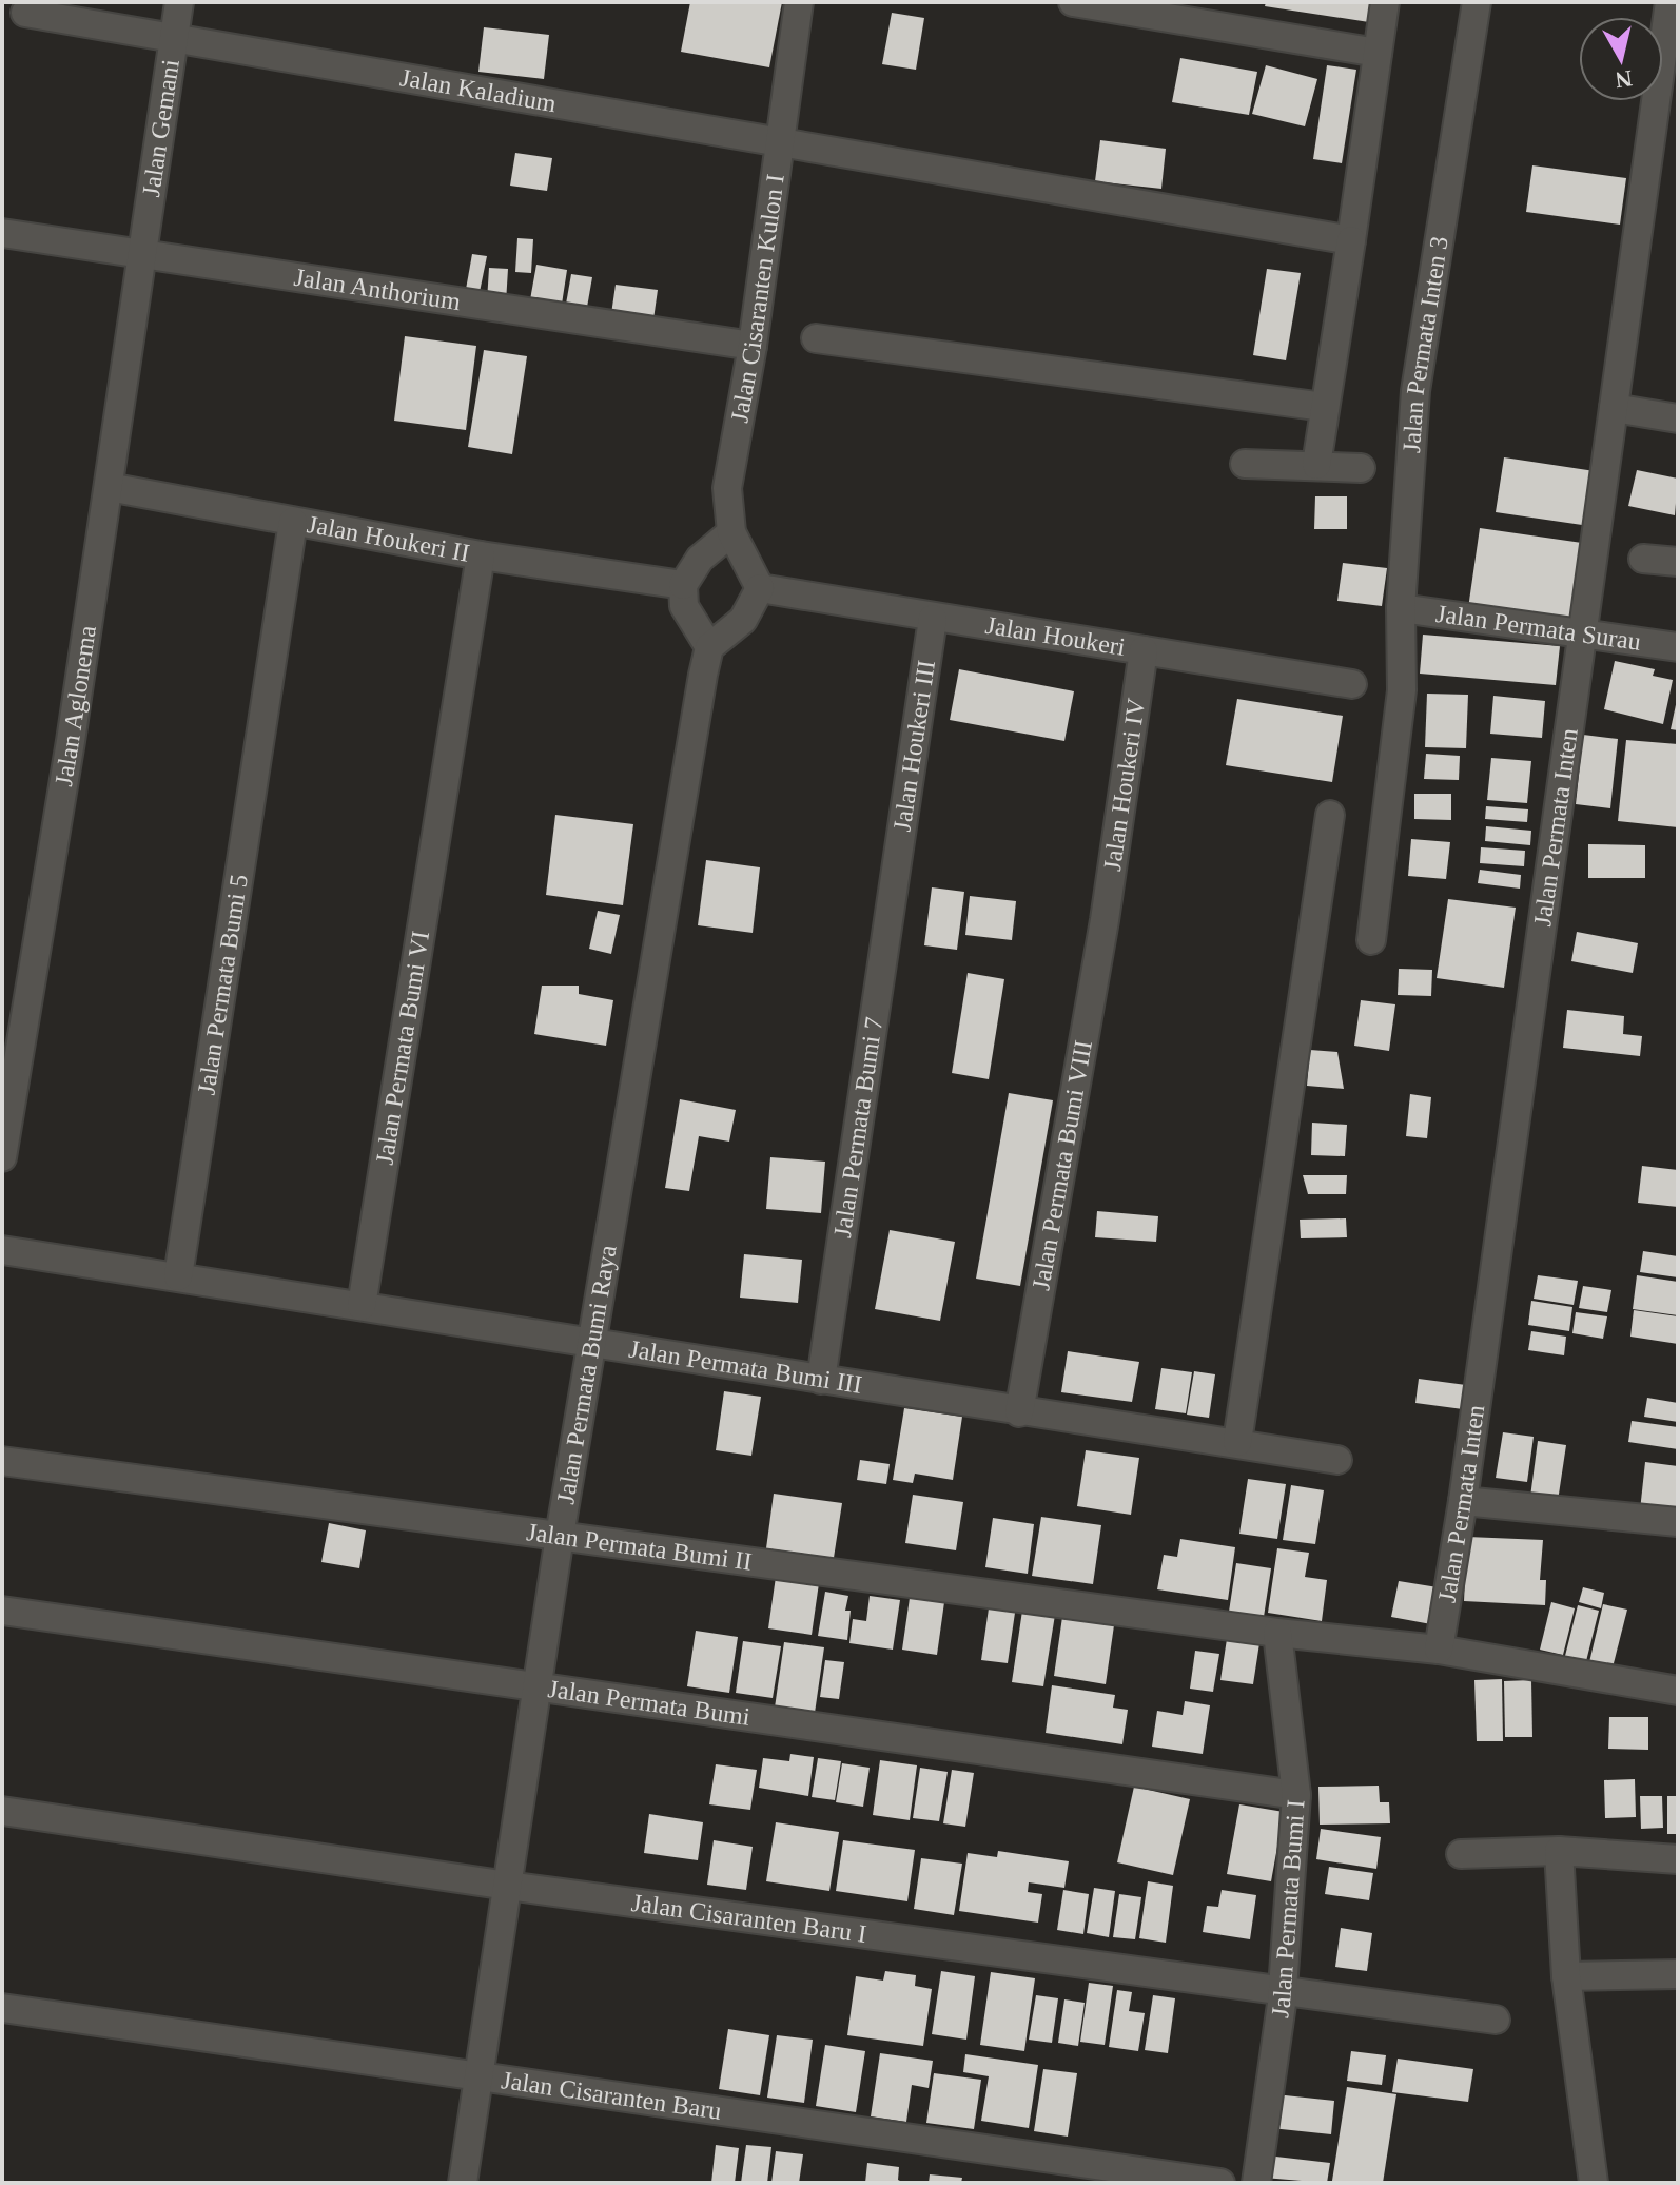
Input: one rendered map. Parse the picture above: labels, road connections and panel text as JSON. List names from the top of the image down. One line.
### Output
{"streets":{"street":["Jalan Kaladium","Jalan Gemani","Jalan Anthorium","Jalan Cisaranten Kulon I","Jalan Permata Inten 3","Jalan Houkeri II","Jalan Permata Surau","Jalan Houkeri","Jalan Aglonema","Jalan Houkeri III","Jalan Houkeri IV","Jalan Permata Inten","Jalan Permata Bumi 5","Jalan Permata Bumi VI","Jalan Permata Bumi 7","Jalan Permata Bumi VIII","Jalan Permata Bumi III","Jalan Permata Bumi Raya","Jalan Permata Bumi II","Jalan Permata Bumi","Jalan Permata Bumi I","Jalan Cisaranten Baru I","Jalan Cisaranten Baru"]},"crossings":[["Jalan Kaladium","Jalan Gemani"],["Jalan Kaladium","Jalan Cisaranten Kulon I"],["Jalan Gemani","Jalan Anthorium"],["Jalan Gemani","Jalan Aglonema"],["Jalan Anthorium","Jalan Cisaranten Kulon I"],["Jalan Anthorium","Jalan Aglonema"],["Jalan Cisaranten Kulon I","Jalan Houkeri"],["Jalan Permata Inten 3","Jalan Permata Surau"],["Jalan Houkeri II","Jalan Aglonema"],["Jalan Houkeri II","Jalan Permata Bumi 5"],["Jalan Houkeri II","Jalan Permata Bumi VI"],["Jalan Permata Surau","Jalan Permata Inten"],["Jalan Houkeri","Jalan Houkeri III"],["Jalan Houkeri","Jalan Houkeri IV"],["Jalan Houkeri III","Jalan Permata Bumi 7"],["Jalan Houkeri IV","Jalan Permata Bumi VIII"],["Jalan Permata Inten","Jalan Permata Bumi II"],["Jalan Permata Bumi 5","Jalan Permata Bumi III"],["Jalan Permata Bumi VI","Jalan Permata Bumi III"],["Jalan Permata Bumi 7","Jalan Permata Bumi III"],["Jalan Permata Bumi VIII","Jalan Permata Bumi III"],["Jalan Permata Bumi III","Jalan Permata Bumi Raya"],["Jalan Permata Bumi Raya","Jalan Permata Bumi II"],["Jalan Permata Bumi Raya","Jalan Permata Bumi"],["Jalan Permata Bumi Raya","Jalan Cisaranten Baru I"],["Jalan Permata Bumi Raya","Jalan Cisaranten Baru"],["Jalan Permata Bumi II","Jalan Permata Bumi I"],["Jalan Permata Bumi","Jalan Permata Bumi I"],["Jalan Permata Bumi I","Jalan Cisaranten Baru I"]],"north":"bottom"}
